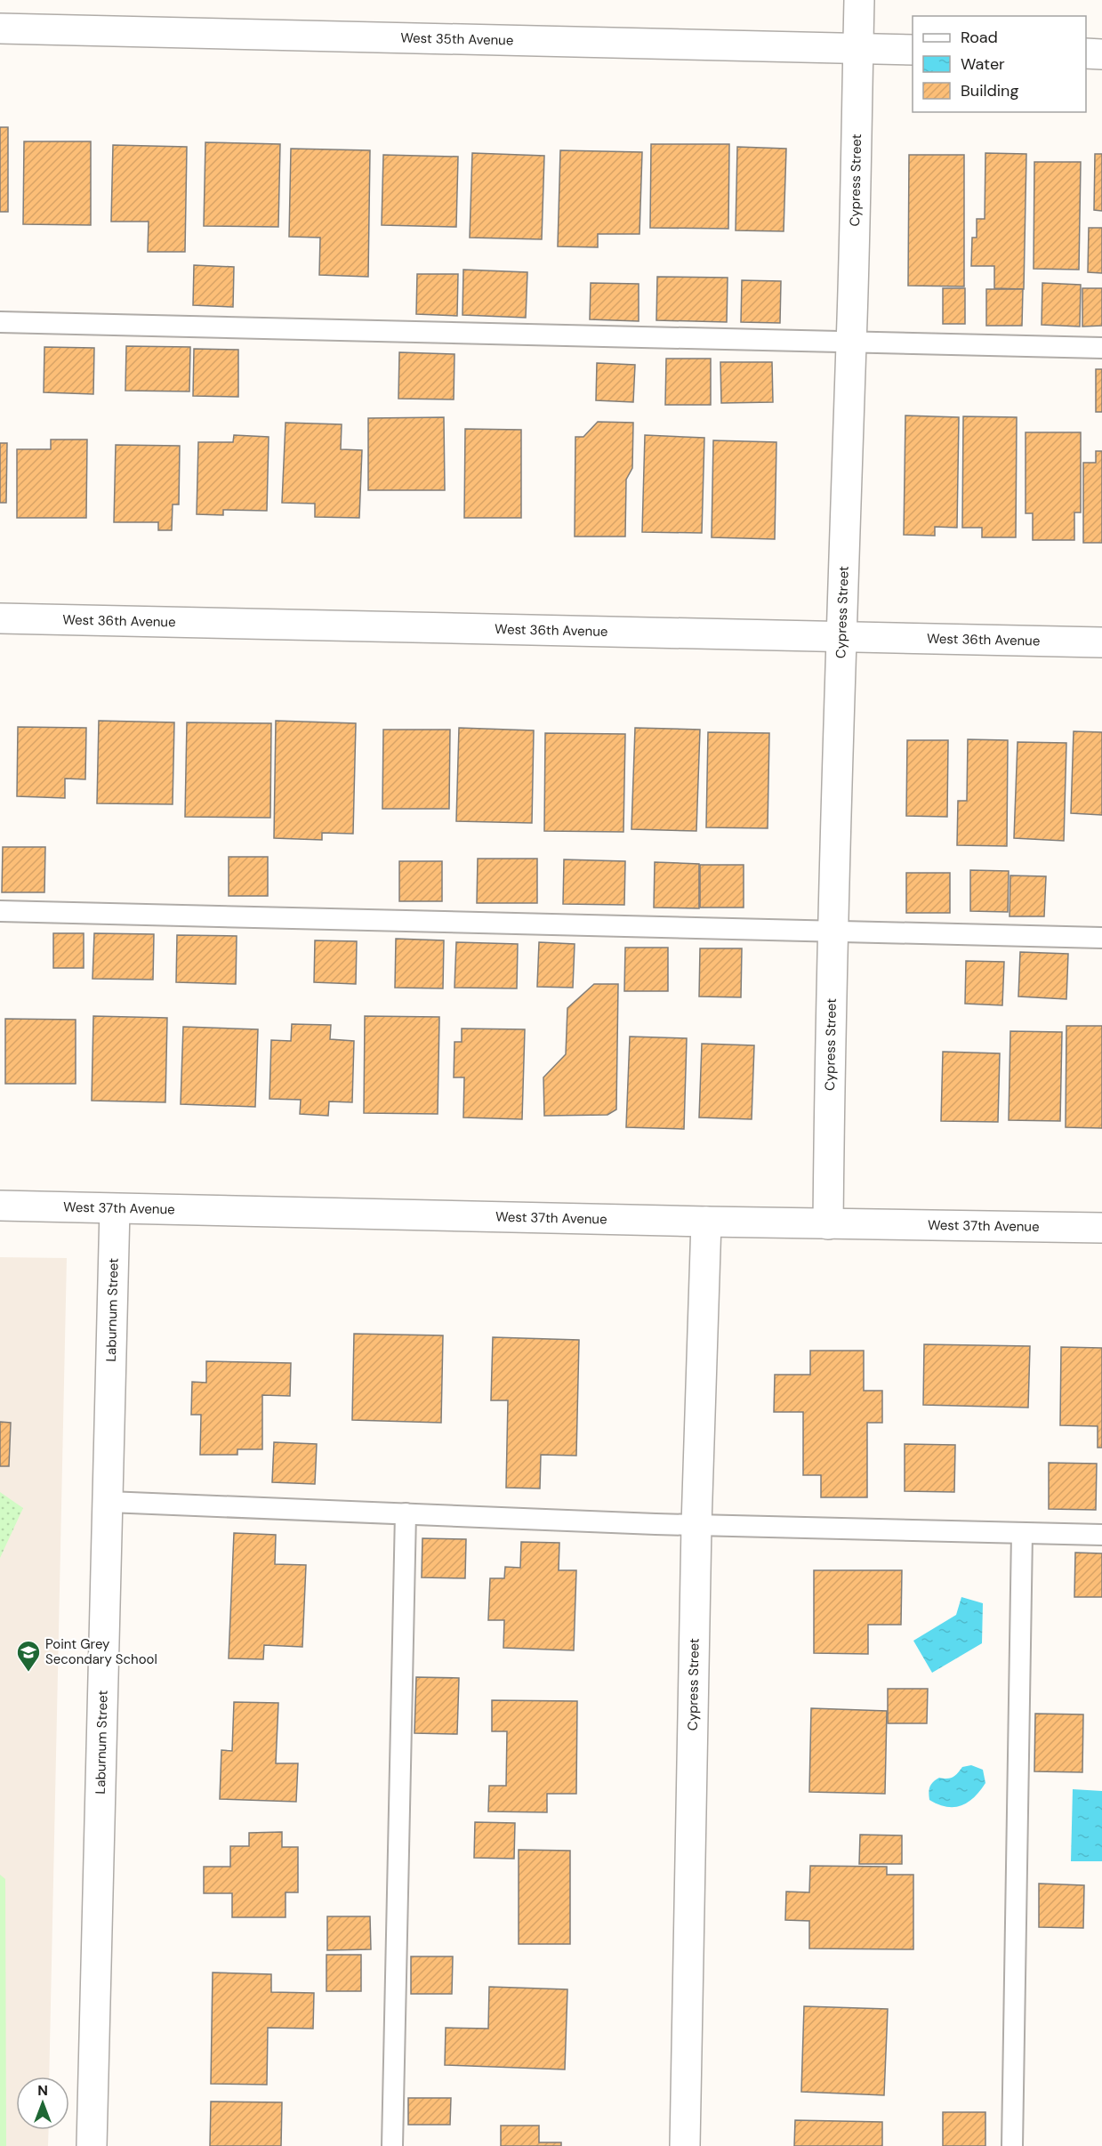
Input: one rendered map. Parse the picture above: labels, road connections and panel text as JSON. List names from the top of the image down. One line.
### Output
{"streets":{"street":["West 35th Avenue","Cypress Street","West 36th Avenue","West 37th Avenue","Laburnum Street"]},"crossings":[["West 35th Avenue","Cypress Street"],["Cypress Street","West 36th Avenue"],["Cypress Street","West 37th Avenue"],["West 37th Avenue","Laburnum Street"]],"places":{"school or university":["Point Grey Secondary School"]},"legend":["Road","Water","Building"],"north":"top"}
